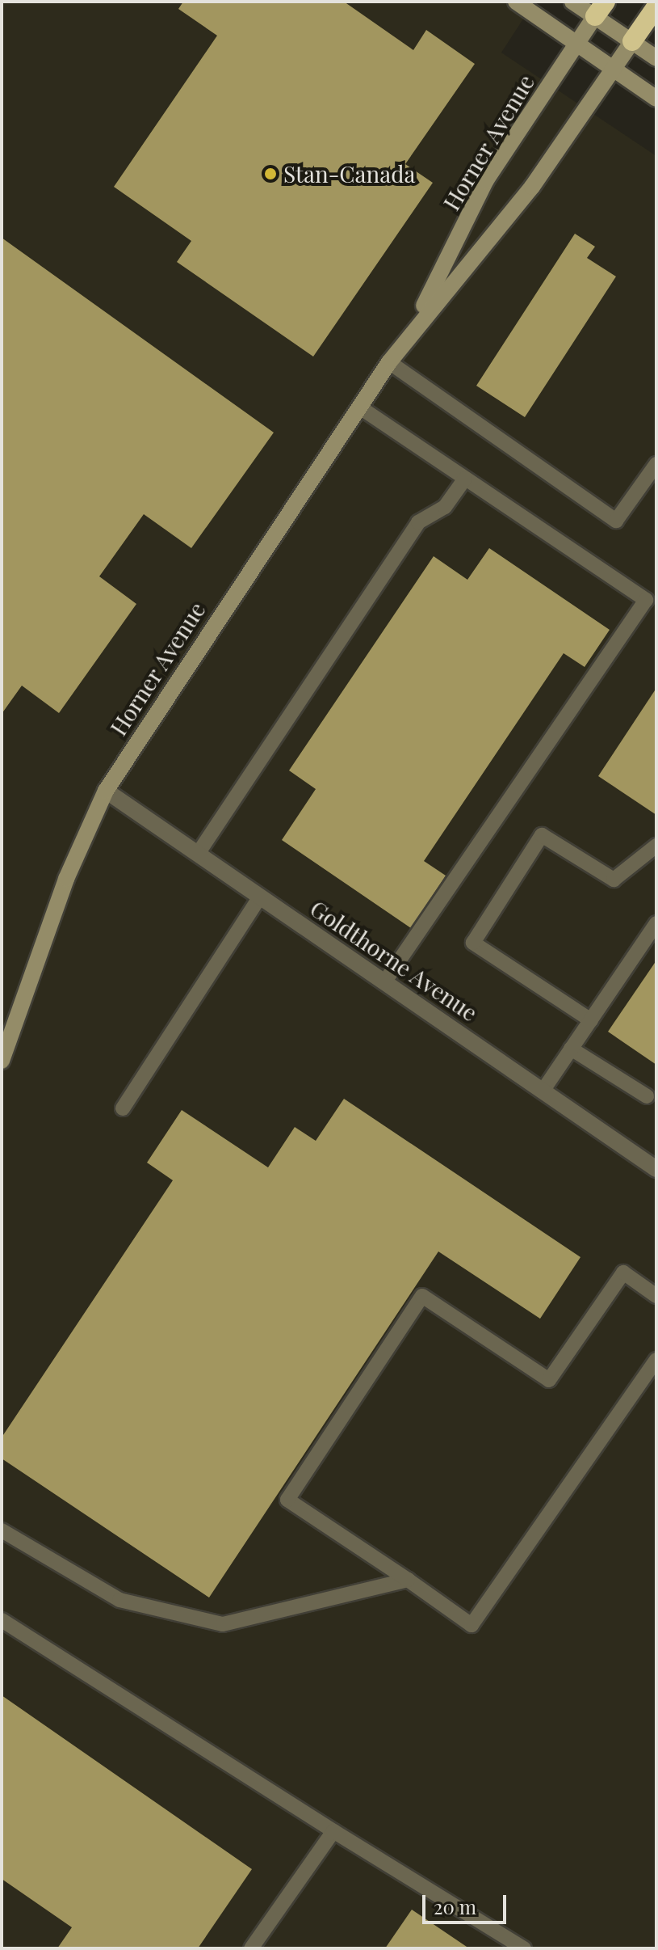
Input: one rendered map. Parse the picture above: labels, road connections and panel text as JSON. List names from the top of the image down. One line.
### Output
{"streets":{"main road":["Horner Avenue"],"street":["Goldthorne Avenue"]},"crossings":[["Horner Avenue","Goldthorne Avenue"]],"places":["Stan-Canada"],"scale_bar":"20 m"}
